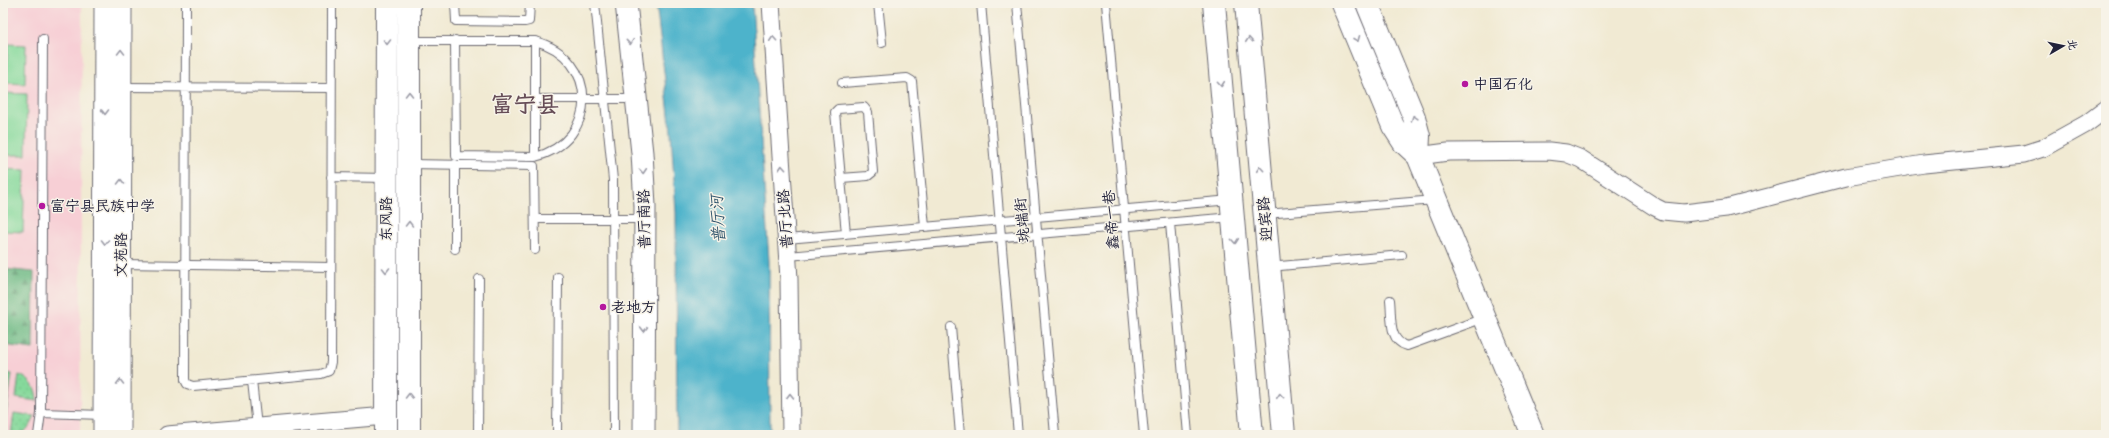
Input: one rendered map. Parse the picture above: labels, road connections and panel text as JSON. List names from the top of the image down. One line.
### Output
{"streets":{"main road":["东风路","迎宾路"],"street":["普厅南路","普厅北路","文苑路"],"lane":["珑端街","鑫帝一巷"]},"one_way":["普厅南路","普厅北路"],"districts":["富宁县"],"water":["普厅河"],"places":["中国石化","富宁县民族中学","老地方"],"north":"right"}
